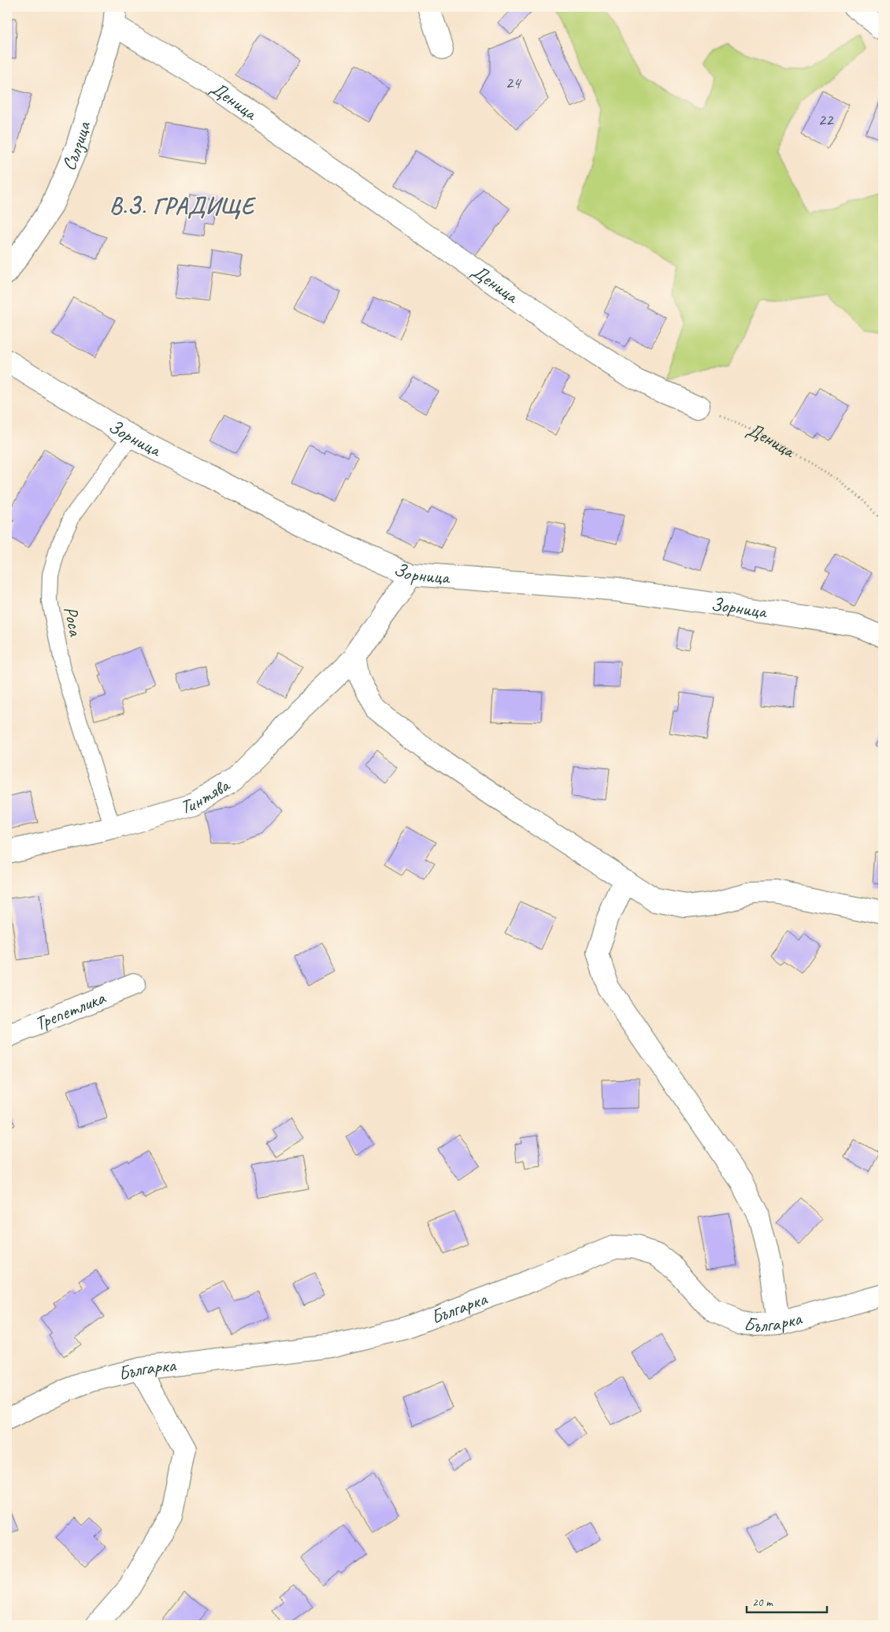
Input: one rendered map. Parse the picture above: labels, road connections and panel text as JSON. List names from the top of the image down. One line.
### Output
{"streets":{"street":["Деница","Сълзица","Зорница","Тинтява","Трепетлика","Българка"],"lane":["Роса"]},"crossings":[["Деница","Сълзица"],["Зорница","Роса"],["Зорница","Тинтява"],["Роса","Тинтява"]],"districts":["В.З. ГРАДИЩЕ"],"house_numbers":["24","22"],"scale_bar":"20 m"}
